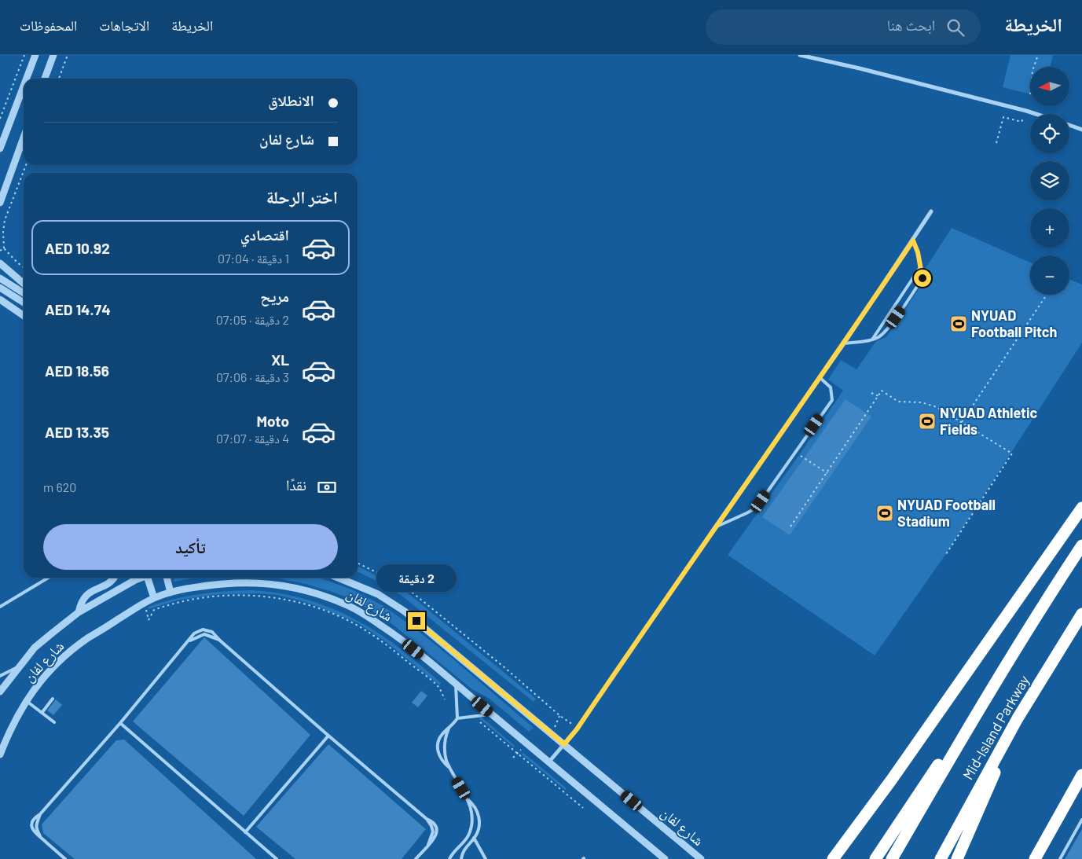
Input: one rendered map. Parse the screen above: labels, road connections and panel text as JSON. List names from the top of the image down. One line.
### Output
{"streets":{"highway":["Mid-Island Parkway"],"street":["شارع لفان"]},"places":{"sports":["NYUAD Football Pitch","NYUAD Athletic Fields","NYUAD Football Stadium"]},"north":"left","page":{"header":"الخريطة","search":"ابحث هنا","nav":["الخريطة","الاتجاهات","المحفوظات"],"map_buttons":["+","−"],"banner":["الانطلاق","شارع لفان"],"heading":"اختر الرحلة","list":[{"name":"اقتصادي","note":"1 دقيقة · 07:04","value":"AED 10.92"},{"name":"مريح","note":"2 دقيقة · 07:05","value":"AED 14.74"},{"name":"XL","note":"3 دقيقة · 07:06","value":"AED 18.56"},{"name":"Moto","note":"4 دقيقة · 07:07","value":"AED 13.35"}],"pay":["نقدًا","620 m"],"buttons":"تأكيد","bubble":"2 دقيقة"}}
